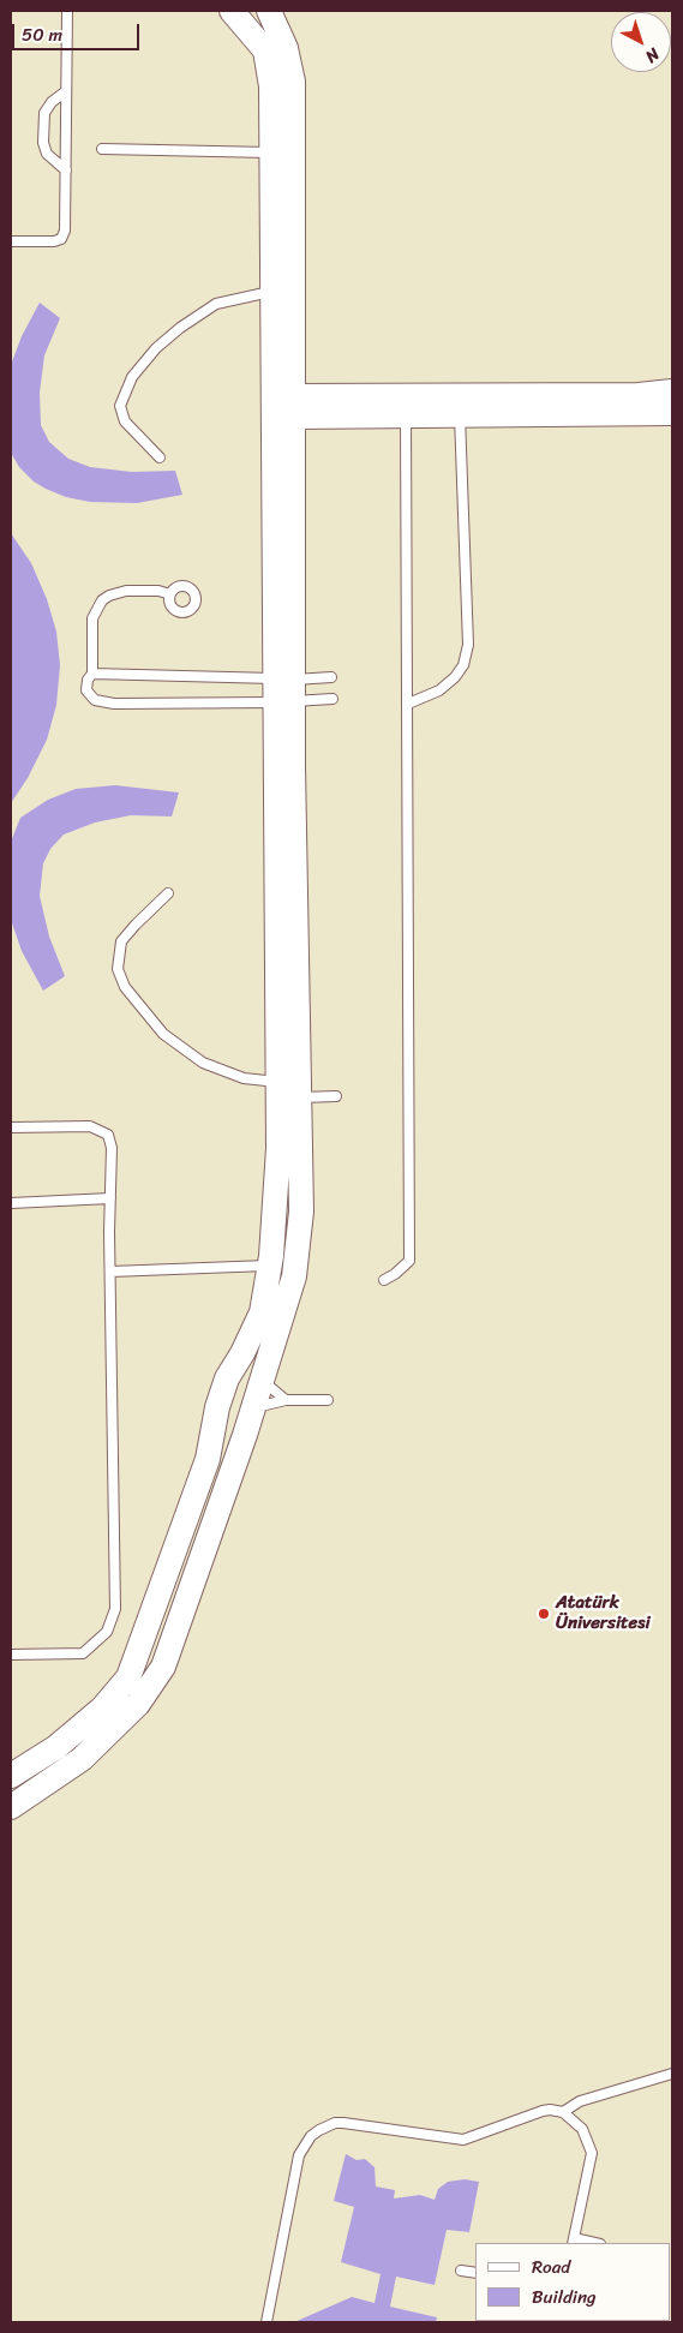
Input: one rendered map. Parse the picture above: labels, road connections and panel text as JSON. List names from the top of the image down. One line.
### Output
{"places":["Atatürk Üniversitesi"],"legend":["Road","Building"],"scale_bar":"50 m","north":"bottom right"}
